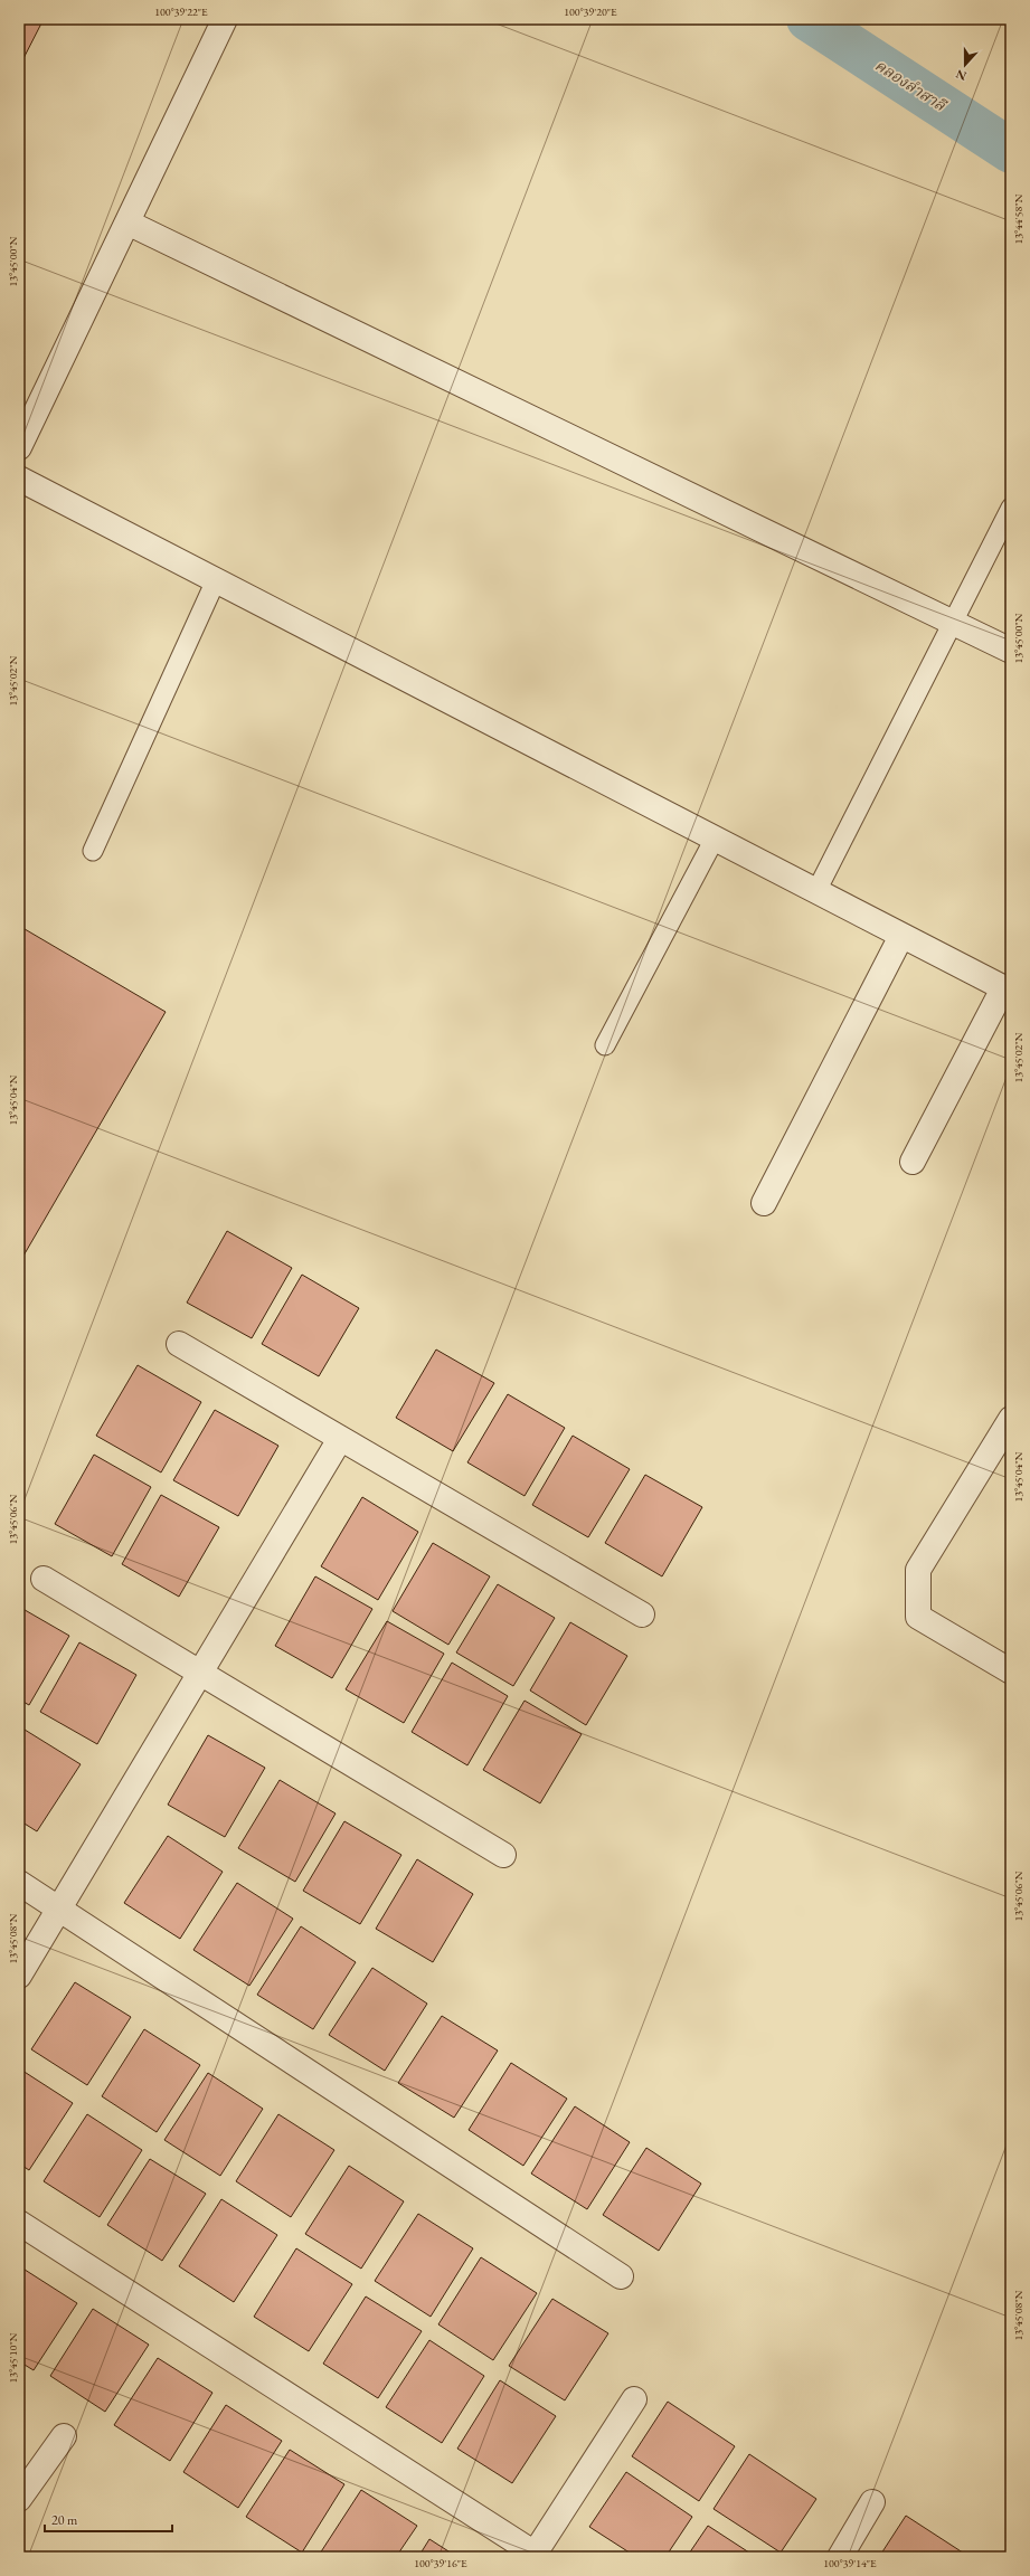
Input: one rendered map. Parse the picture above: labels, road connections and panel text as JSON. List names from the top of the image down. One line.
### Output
{"water":["คลองลำสาลี"],"scale_bar":"20 m","north":"bottom","coordinates":["100°39'22\"E","100°39'20\"E","13°44'58\"N","13°45'00\"N","13°45'02\"N","13°45'04\"N","13°45'06\"N","13°45'08\"N","13°45'10\"N","100°39'16\"E","100°39'14\"E"]}
